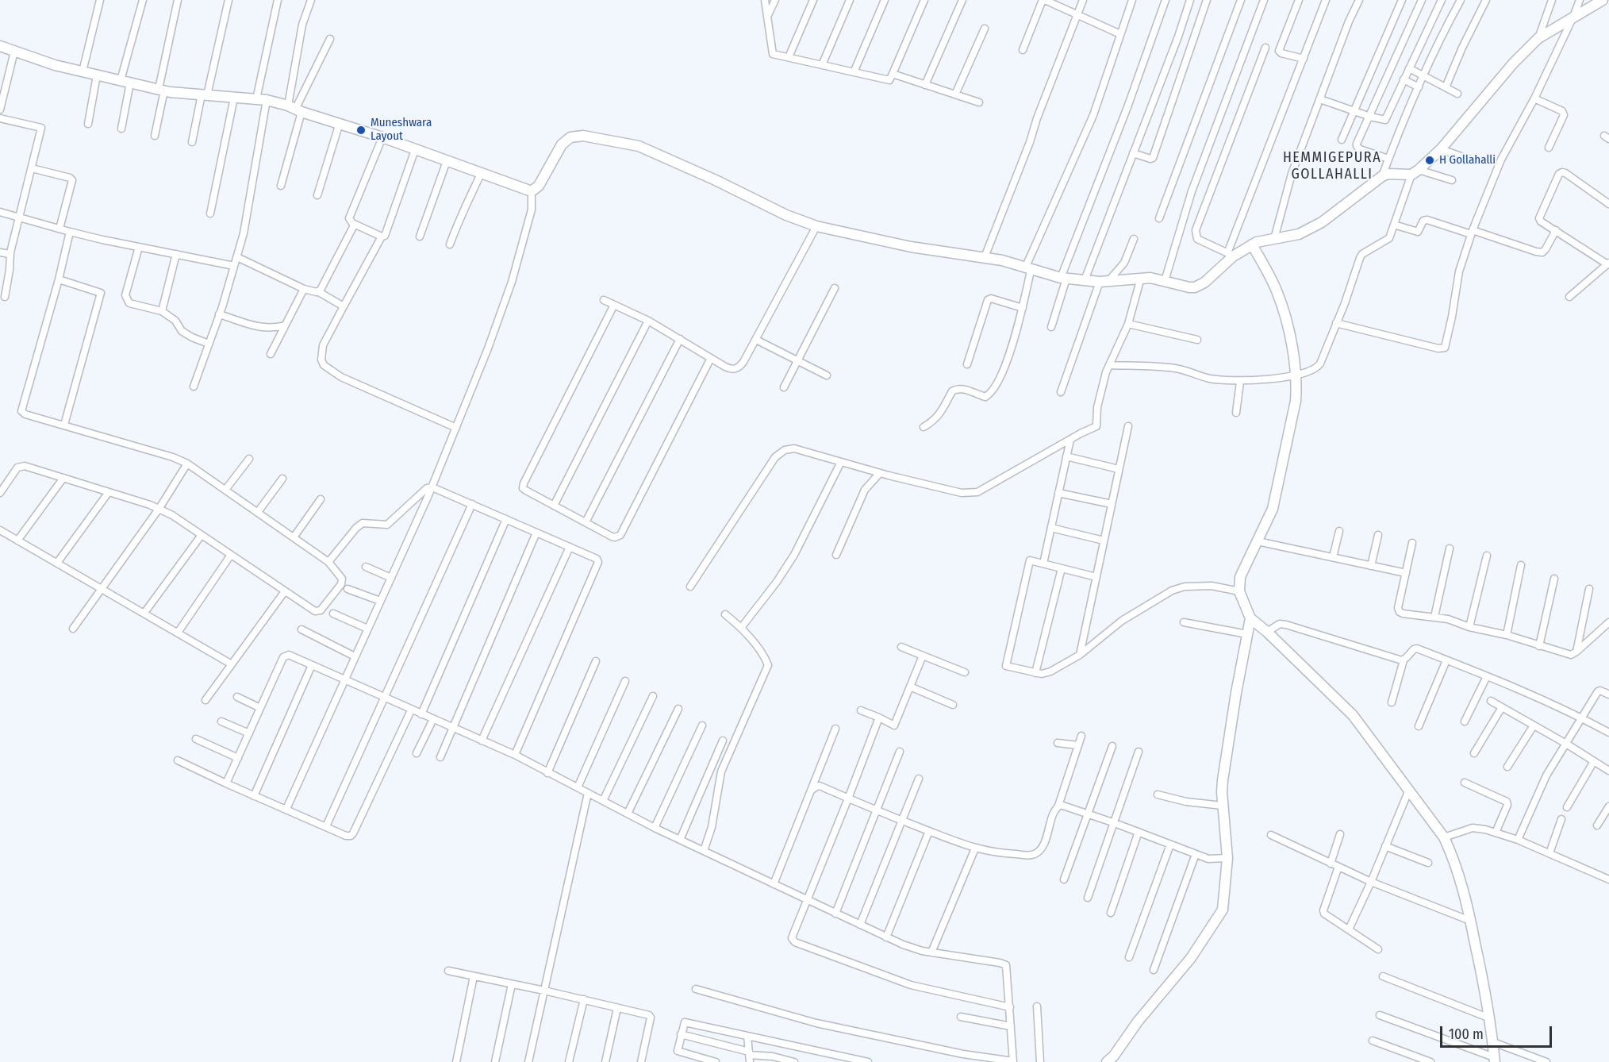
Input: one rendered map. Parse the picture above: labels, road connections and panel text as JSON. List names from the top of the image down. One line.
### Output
{"districts":["HEMMIGEPURA GOLLAHALLI"],"places":["Muneshwara Layout","H Gollahalli"],"scale_bar":"100 m"}
